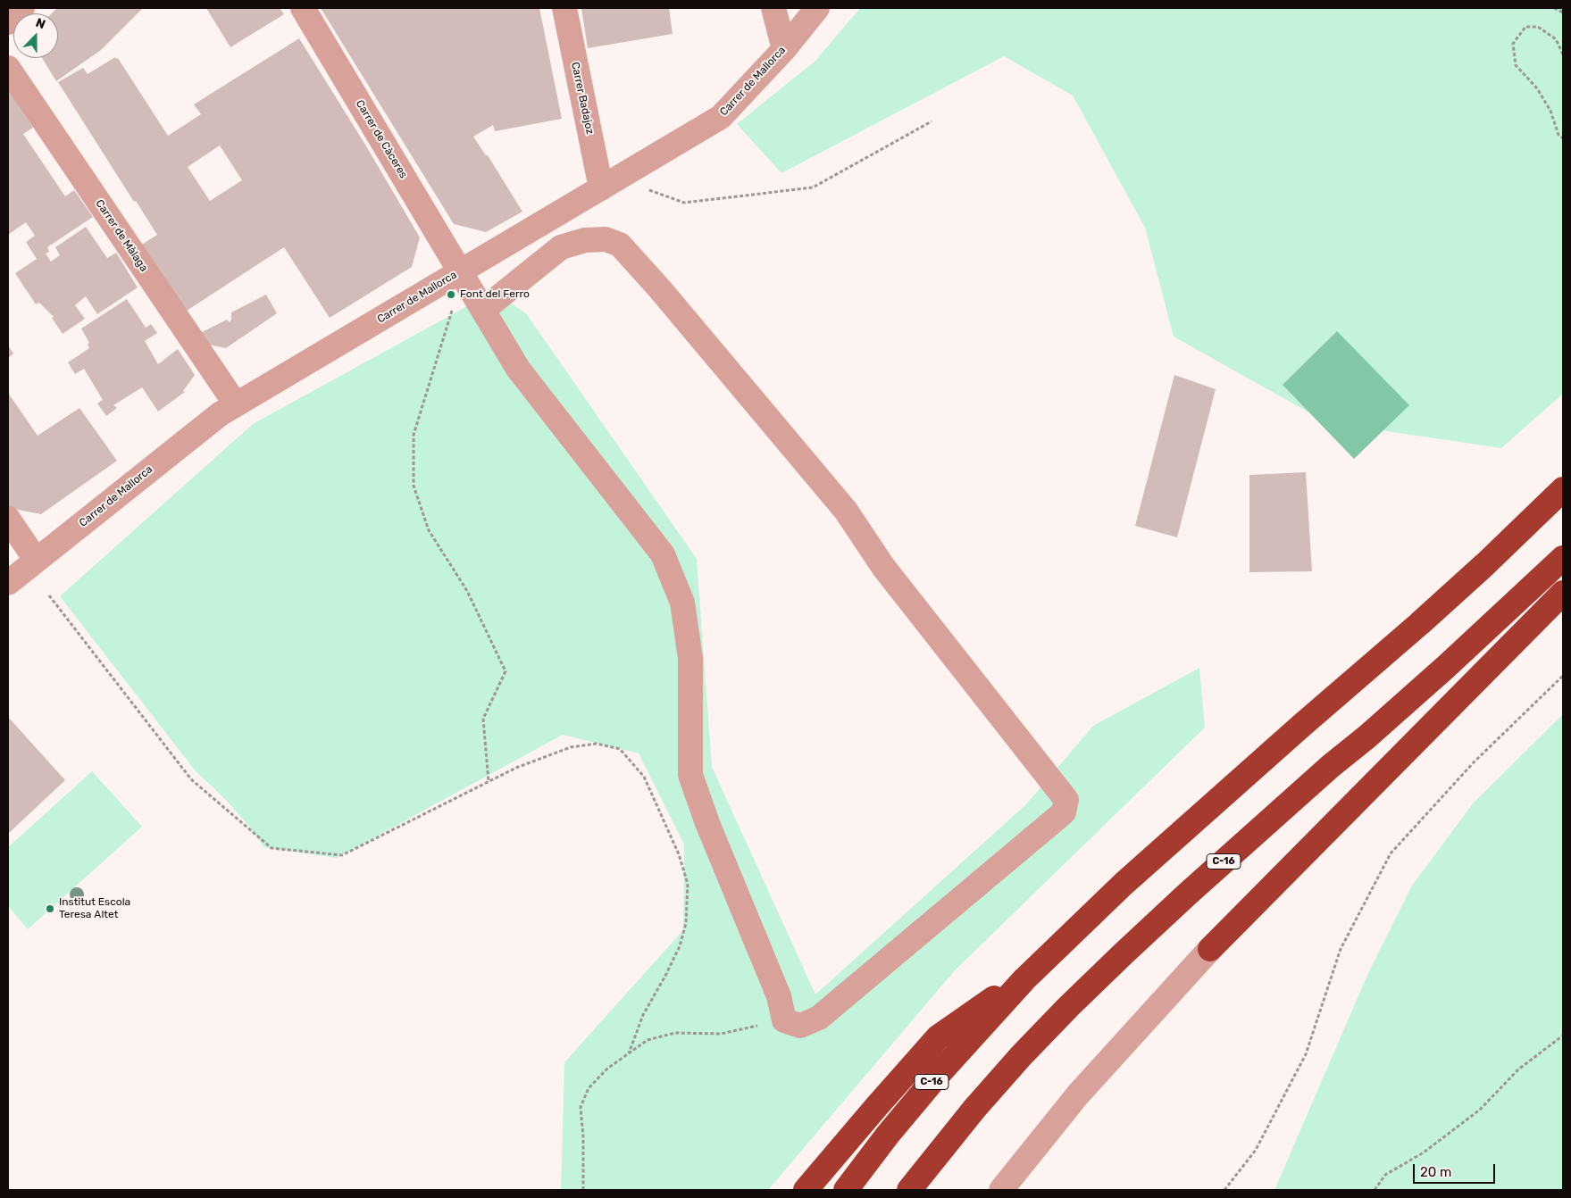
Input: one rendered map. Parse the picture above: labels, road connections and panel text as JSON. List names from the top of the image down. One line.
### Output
{"streets":{"highway":["C-16"],"street":["Carrer de Mallorca","Carrer Badajoz","Carrer de Càceres","Carrer de Màlaga"]},"crossings":[["Carrer de Mallorca","Carrer Badajoz"],["Carrer de Mallorca","Carrer de Càceres"],["Carrer de Mallorca","Carrer de Màlaga"]],"places":["Font del Ferro","Institut Escola Teresa Altet"],"scale_bar":"20 m","north":"top"}
